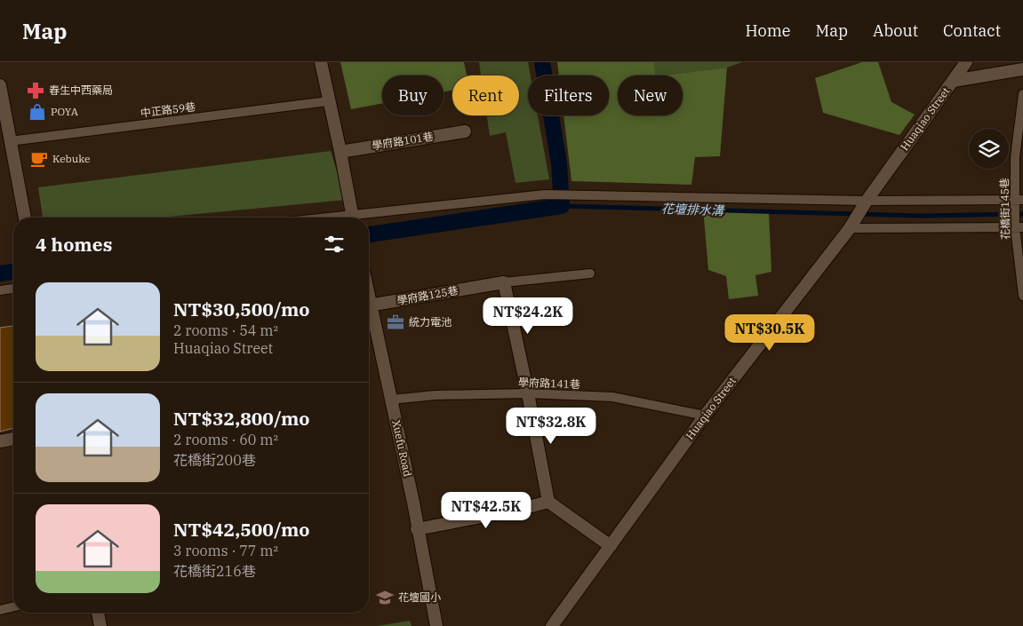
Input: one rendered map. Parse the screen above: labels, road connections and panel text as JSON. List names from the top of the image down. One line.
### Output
{"streets":{"street":["Huaqiao Street","學府路101巷","學府路125巷","Xuefu Road"],"lane":["中正路59巷","花橋街145巷","學府路141巷"]},"crossings":[["Huaqiao Street","學府路141巷"],["學府路141巷","Xuefu Road"]],"water":["花壇排水溝"],"places":{"pharmacy":["春生中西藥局"],"shop":["POYA"],"cafe":["Kebuke"],"office":["統力電池"],"school or university":["花壇國小"]},"page":{"header":"Map","nav":["Home","Map","About","Contact"],"chip":["Buy","Rent","Filters","New"],"heading":"4 homes","list":[{"name":"NT$30,500/mo","note":"2 rooms · 54 m² · Huaqiao Street"},{"name":"NT$32,800/mo","note":"2 rooms · 60 m² · 花橋街200巷"},{"name":"NT$42,500/mo","note":"3 rooms · 77 m² · 花橋街216巷"}],"price":["NT$24.2K","NT$30.5K","NT$32.8K","NT$42.5K"]}}
